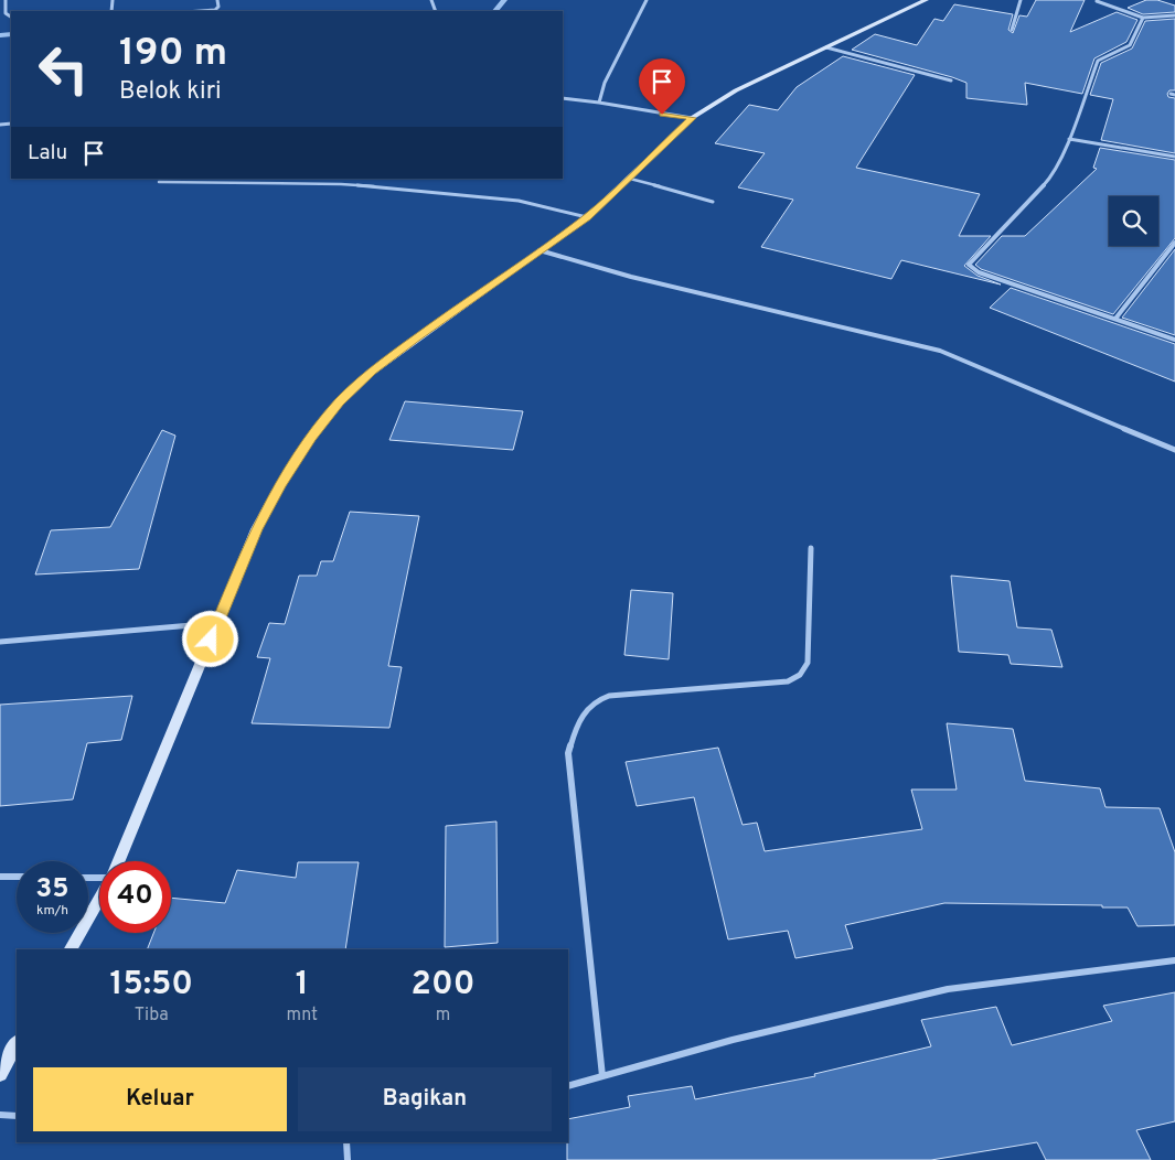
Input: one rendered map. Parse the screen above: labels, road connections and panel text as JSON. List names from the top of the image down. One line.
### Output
{"page":{"turn":["190 m","Belok kiri"],"then":"Lalu","speed":"35 km/h","limit":"40","eta":["15:50","Tiba","1","mnt","200","m"],"buttons":["Keluar","Bagikan"]}}
